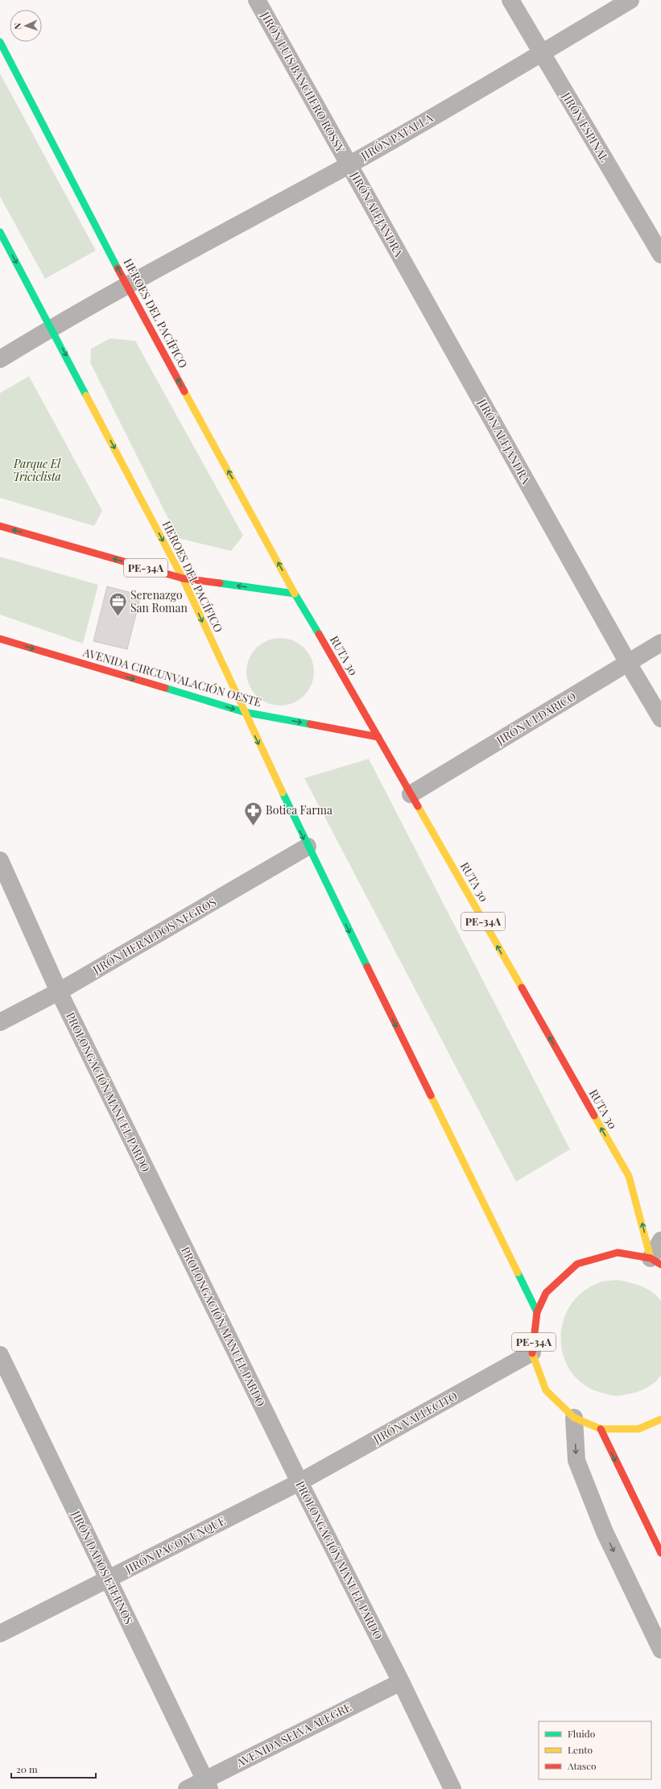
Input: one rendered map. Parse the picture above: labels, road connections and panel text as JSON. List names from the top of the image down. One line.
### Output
{"streets":{"main road":["HEROES DEL PACÍFICO","PE-34A","RUTA 30","AVENIDA CIRCUNVALACIÓN OESTE"],"street":["JIRÓN LUIS BANCHERO ROSSY","JIRÓN ESPINAL","JIRÓN PATALLA","JIRÓN ALEJANDRA","JIRÓN ULDARICO","JIRÓN HERALDOS NEGROS","PROLONGACIÓN MANUEL PARDO","JIRÓN VALLECITO","JIRÓN PACO YUNQUE","JIRÓN DADOS ETERNOS","AVENIDA SELVA ALEGRE"]},"crossings":[["JIRÓN LUIS BANCHERO ROSSY","JIRÓN PATALLA"],["JIRÓN LUIS BANCHERO ROSSY","JIRÓN ALEJANDRA"],["JIRÓN ESPINAL","JIRÓN PATALLA"],["JIRÓN PATALLA","JIRÓN ALEJANDRA"],["JIRÓN PATALLA","HEROES DEL PACÍFICO"],["JIRÓN ALEJANDRA","JIRÓN ULDARICO"],["HEROES DEL PACÍFICO","PE-34A"],["HEROES DEL PACÍFICO","RUTA 30"],["HEROES DEL PACÍFICO","AVENIDA CIRCUNVALACIÓN OESTE"],["PE-34A","RUTA 30"],["PE-34A","JIRÓN VALLECITO"],["RUTA 30","AVENIDA CIRCUNVALACIÓN OESTE"],["RUTA 30","JIRÓN ULDARICO"],["JIRÓN HERALDOS NEGROS","PROLONGACIÓN MANUEL PARDO"],["PROLONGACIÓN MANUEL PARDO","JIRÓN VALLECITO"],["PROLONGACIÓN MANUEL PARDO","JIRÓN PACO YUNQUE"],["PROLONGACIÓN MANUEL PARDO","AVENIDA SELVA ALEGRE"],["JIRÓN VALLECITO","JIRÓN PACO YUNQUE"],["JIRÓN PACO YUNQUE","JIRÓN DADOS ETERNOS"],["JIRÓN DADOS ETERNOS","AVENIDA SELVA ALEGRE"]],"one_way":["RUTA 30","AVENIDA CIRCUNVALACIÓN OESTE"],"parks":["Parque El Triciclista"],"places":{"office":["Serenazgo San Roman"],"pharmacy":["Botica Farma"]},"legend":["Fluido","Lento","Atasco"],"scale_bar":"20 m","north":"left"}
